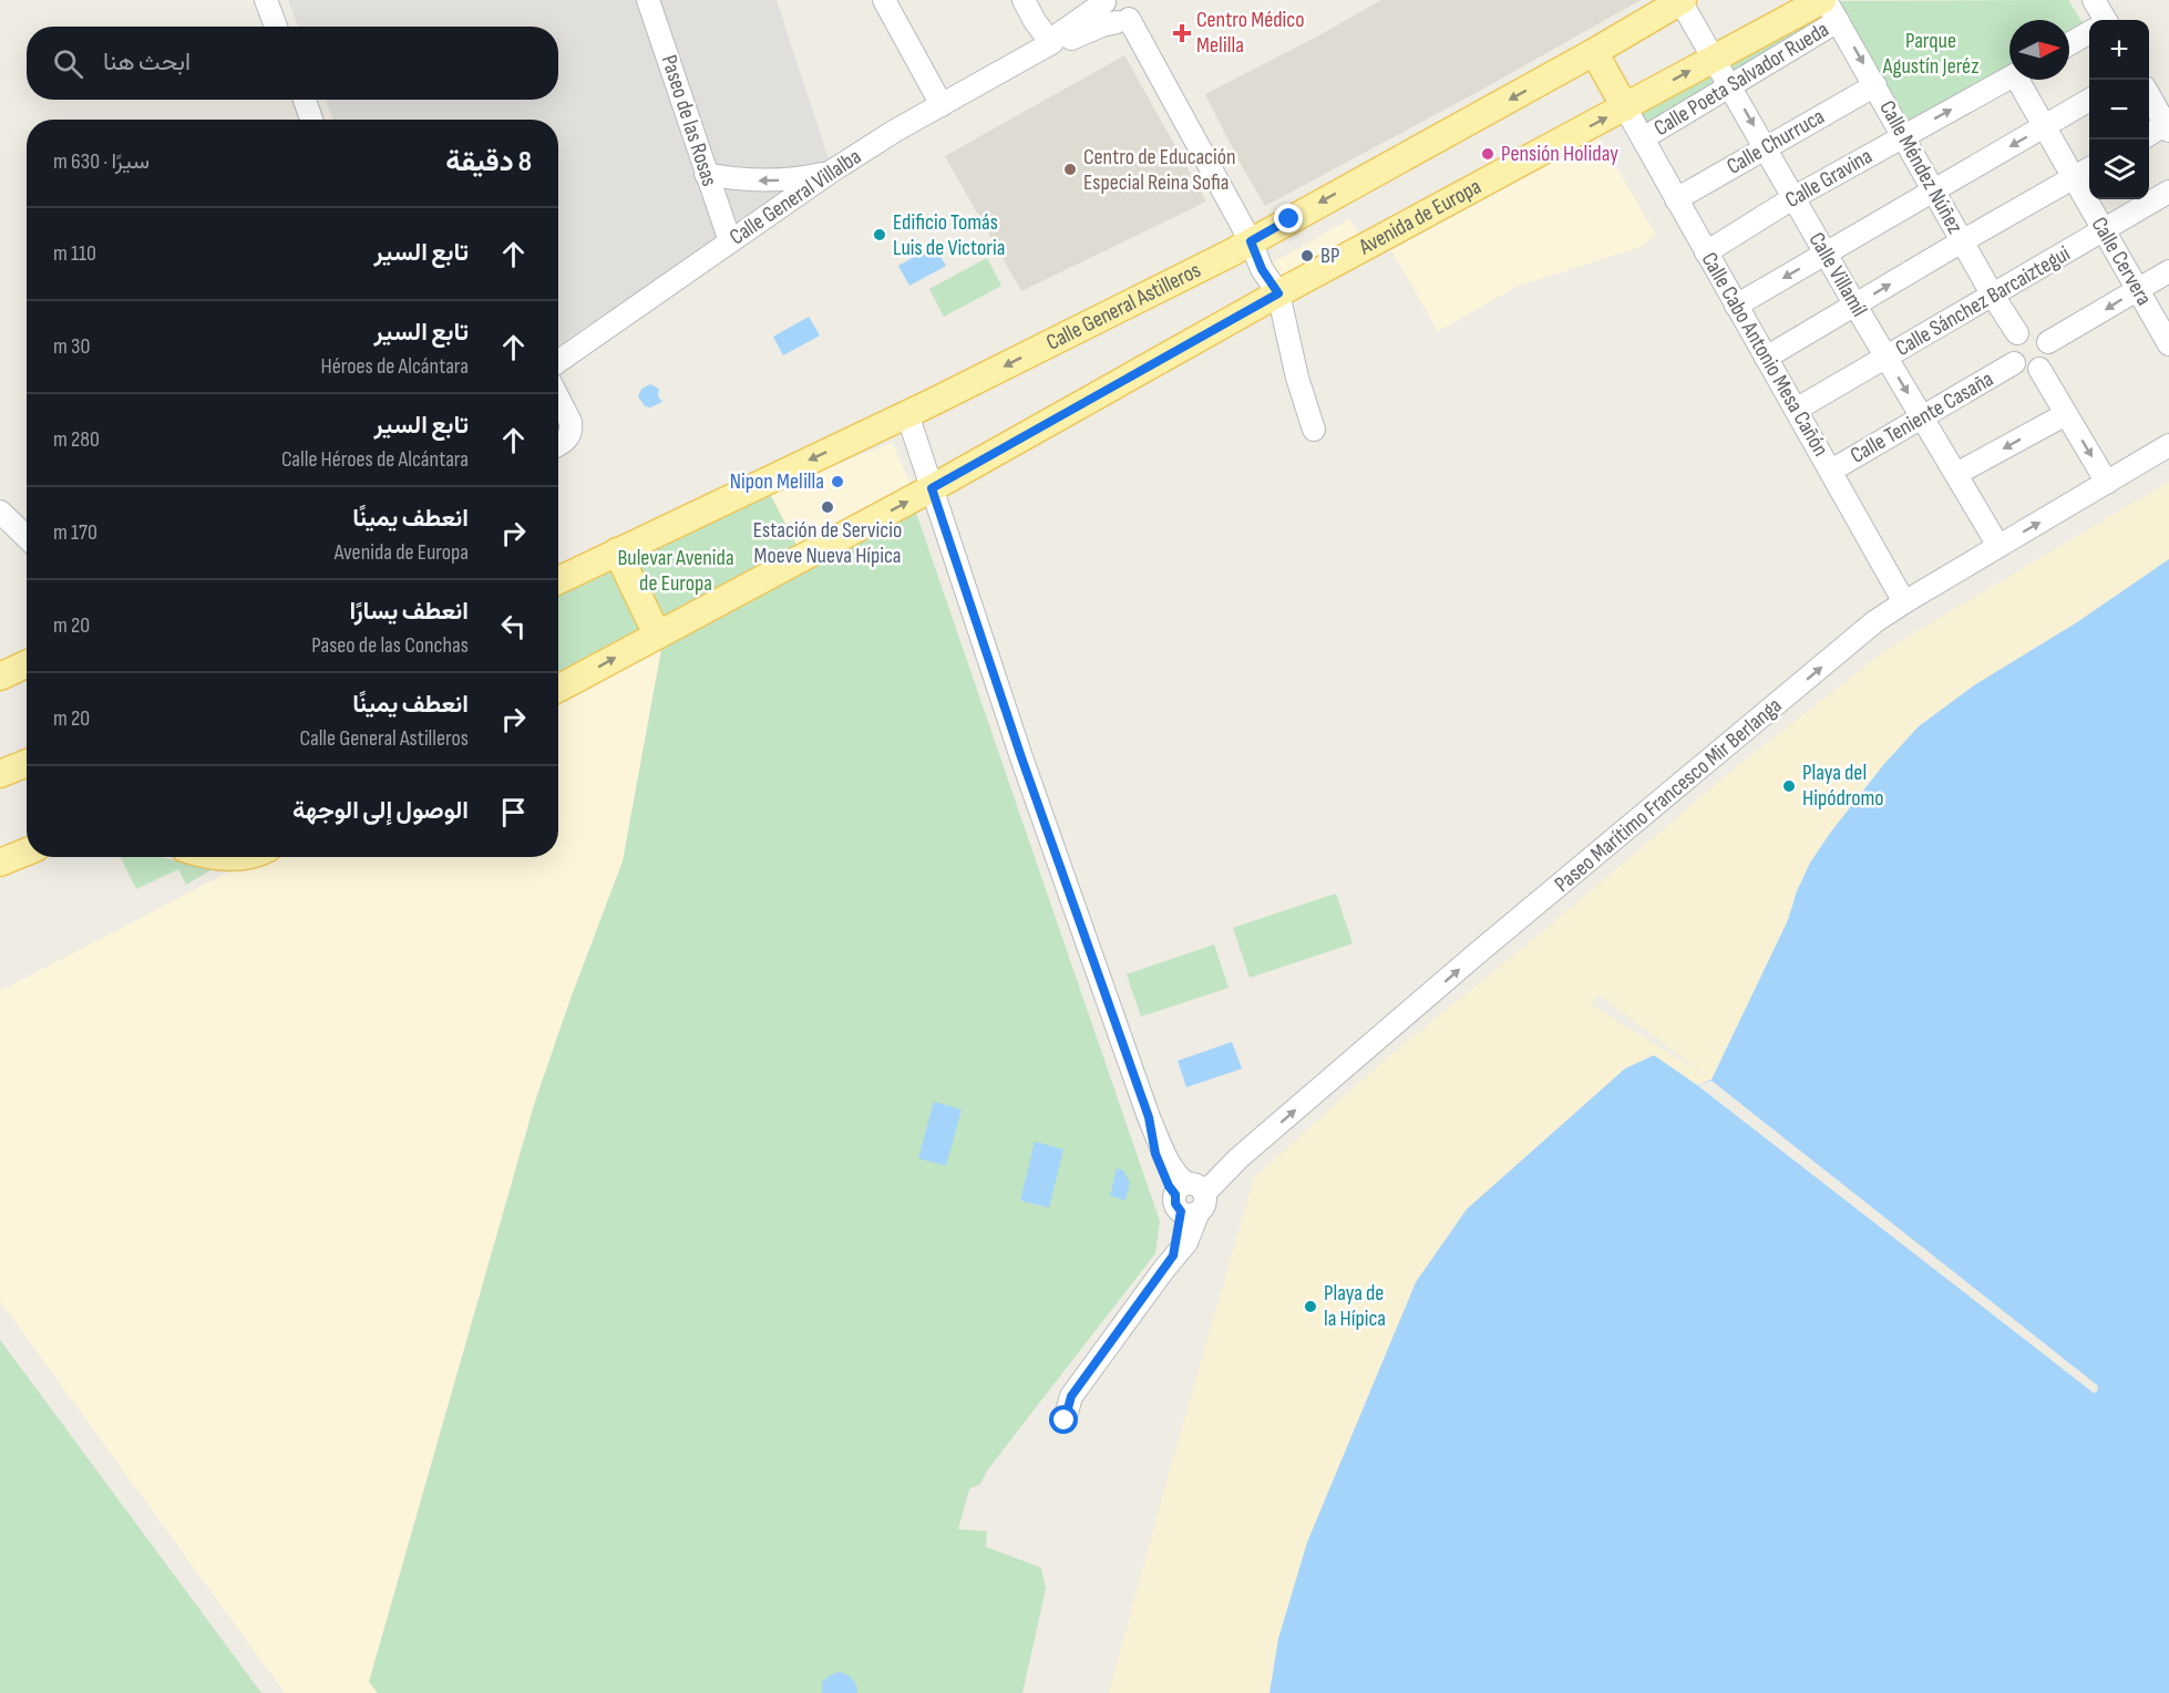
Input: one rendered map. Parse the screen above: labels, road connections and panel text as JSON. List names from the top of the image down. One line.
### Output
{"streets":{"main road":["Calle Poeta Salvador Rueda","Avenida de Europa","Calle General Astilleros"],"street":["Paseo de las Rosas","Calle Churruca","Calle Méndez Núñez","Calle Gravina","Calle General Villalba","Calle Cervera","Calle Villamíl","Calle Sánchez Barcaiztegui","Calle Cabo Antonio Mesa Cañón","Calle Teniente Casaña","Paseo Marítimo Francesco Mir Berlanga"]},"crossings":[["Calle Poeta Salvador Rueda","Calle Méndez Núñez"],["Calle Poeta Salvador Rueda","Avenida de Europa"],["Calle Poeta Salvador Rueda","Calle Villamíl"],["Calle Poeta Salvador Rueda","Calle Cabo Antonio Mesa Cañón"],["Paseo de las Rosas","Calle General Villalba"],["Calle Churruca","Calle Méndez Núñez"],["Calle Churruca","Calle Villamíl"],["Calle Churruca","Calle Cabo Antonio Mesa Cañón"],["Calle Méndez Núñez","Calle Gravina"],["Calle Méndez Núñez","Calle Sánchez Barcaiztegui"],["Calle Méndez Núñez","Calle Teniente Casaña"],["Calle Gravina","Calle Villamíl"],["Calle Gravina","Calle Cabo Antonio Mesa Cañón"],["Avenida de Europa","Calle Cabo Antonio Mesa Cañón"],["Calle Cervera","Calle Sánchez Barcaiztegui"],["Calle Villamíl","Calle Sánchez Barcaiztegui"],["Calle Villamíl","Calle General Astilleros"],["Calle Villamíl","Calle Teniente Casaña"],["Calle Villamíl","Paseo Marítimo Francesco Mir Berlanga"],["Calle Sánchez Barcaiztegui","Calle Cabo Antonio Mesa Cañón"],["Calle Cabo Antonio Mesa Cañón","Calle Teniente Casaña"],["Calle Cabo Antonio Mesa Cañón","Paseo Marítimo Francesco Mir Berlanga"]],"one_way":["Avenida de Europa","Calle General Astilleros","Paseo Marítimo Francesco Mir Berlanga"],"parks":["Parque Agustín Jeréz","Bulevar Avenida de Europa"],"places":{"health":["Centro Médico Melilla"],"other":["Pensión Holiday","Centro de Educación Especial Reina Sofia","Edificio Tomás Luis de Victoria","BP","Nipon Melilla","Estación de Servicio Moeve Nueva Hípica","Playa del Hipódromo","Playa de la Hípica"]},"north":"right","page":{"map_buttons":["+","−"],"search":"ابحث هنا","heading":["8 دقيقة","سيرًا · 630 m"],"list":[["تابع السير","110 m"],["تابع السير","Héroes de Alcántara","30 m"],["تابع السير","Calle Héroes de Alcántara","280 m"],["انعطف يمينًا","Avenida de Europa","170 m"],["انعطف يسارًا","Paseo de las Conchas","20 m"],["انعطف يمينًا","Calle General Astilleros","20 m"],"الوصول إلى الوجهة"]}}
